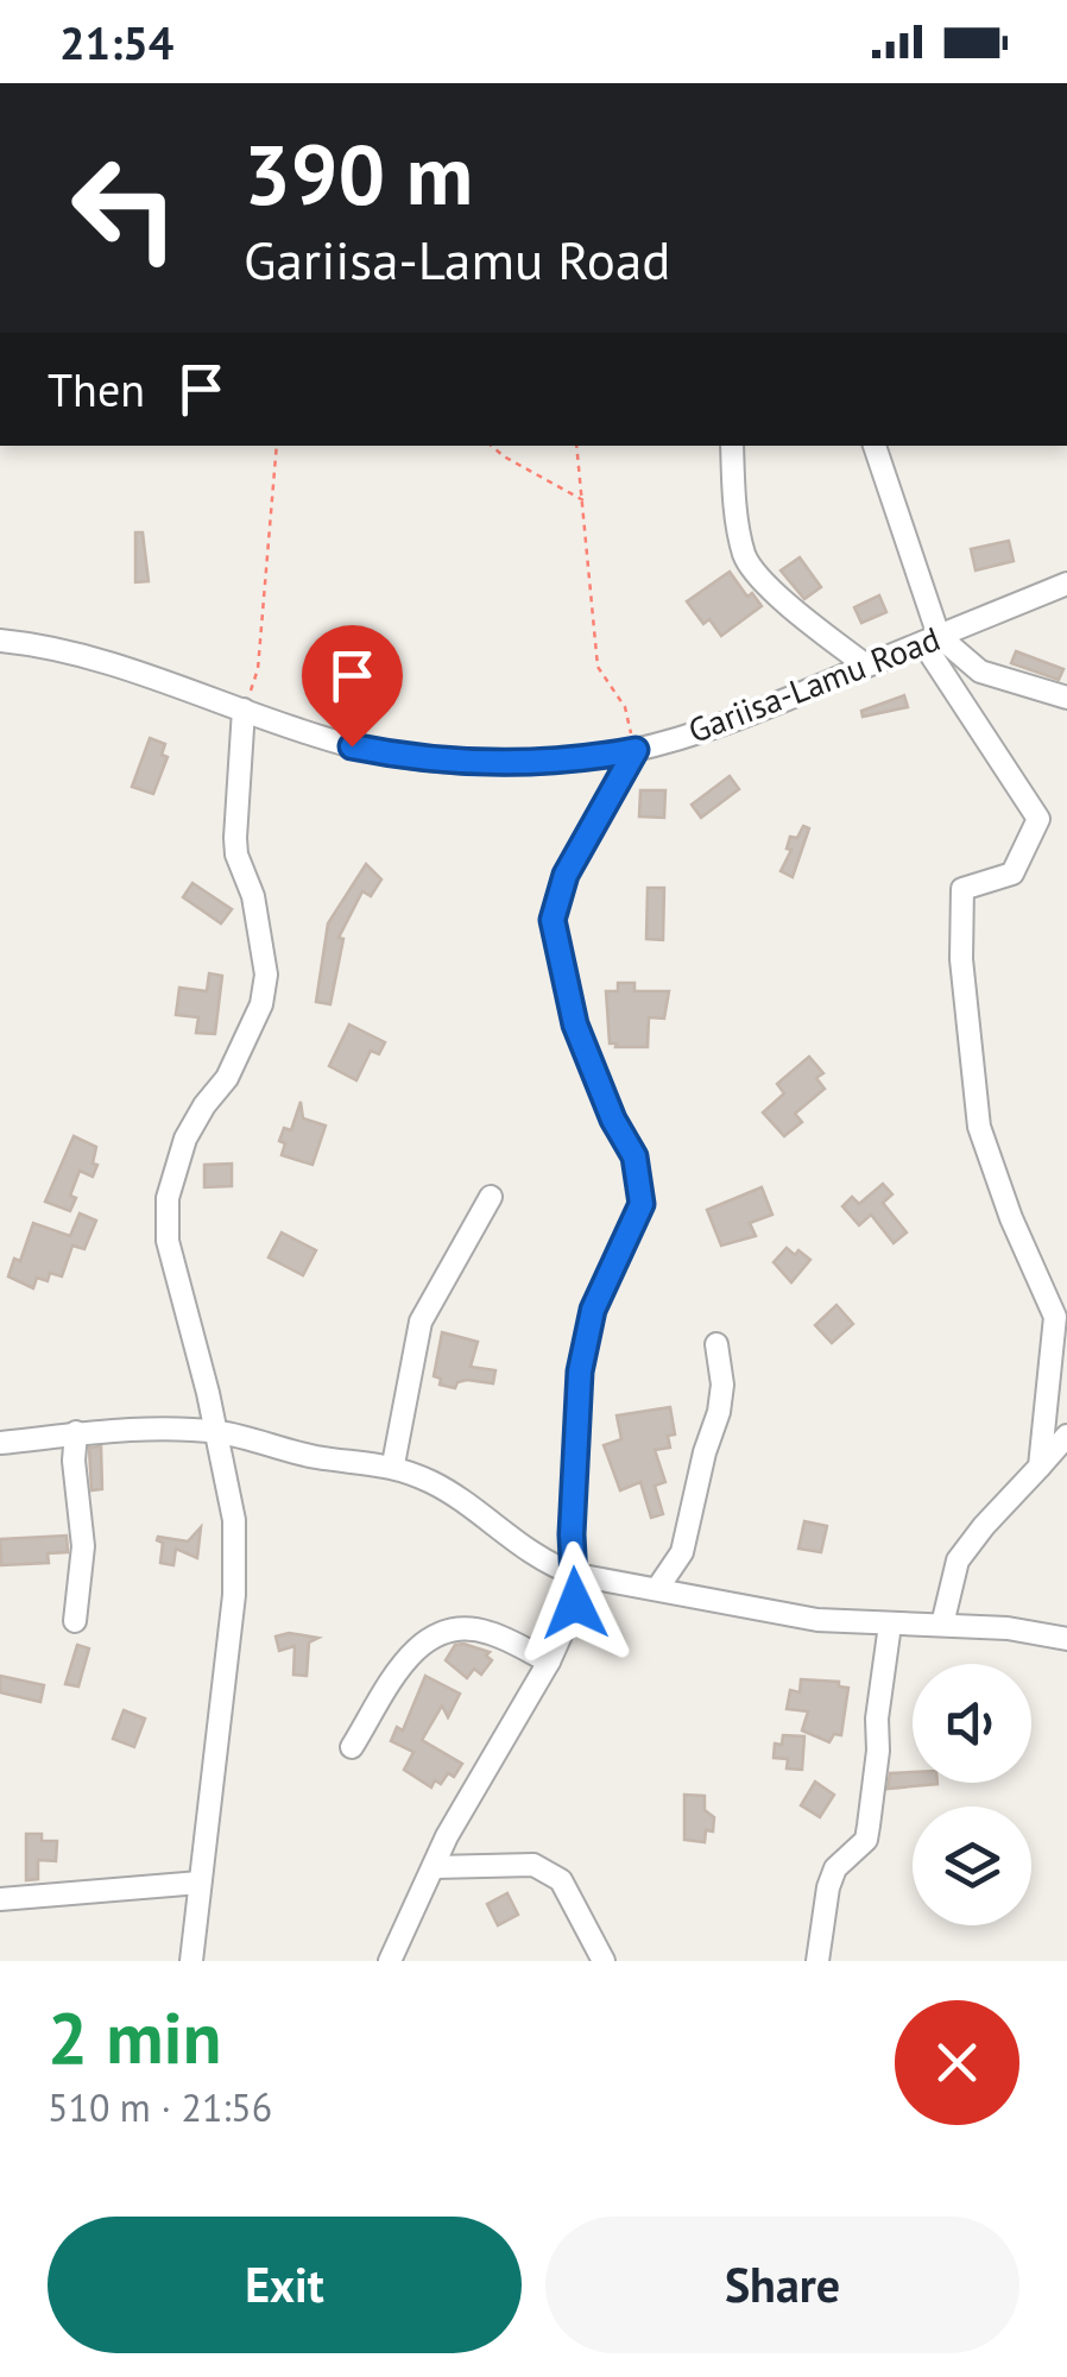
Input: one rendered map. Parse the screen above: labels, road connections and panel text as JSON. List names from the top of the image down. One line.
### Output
{"streets":{"street":["Gariisa-Lamu Road"]},"page":{"status":"21:54","turn":["390 m","Gariisa-Lamu Road"],"then":"Then","heading":["2 min","510 m · 21:56"],"buttons":["Exit","Share"]}}
